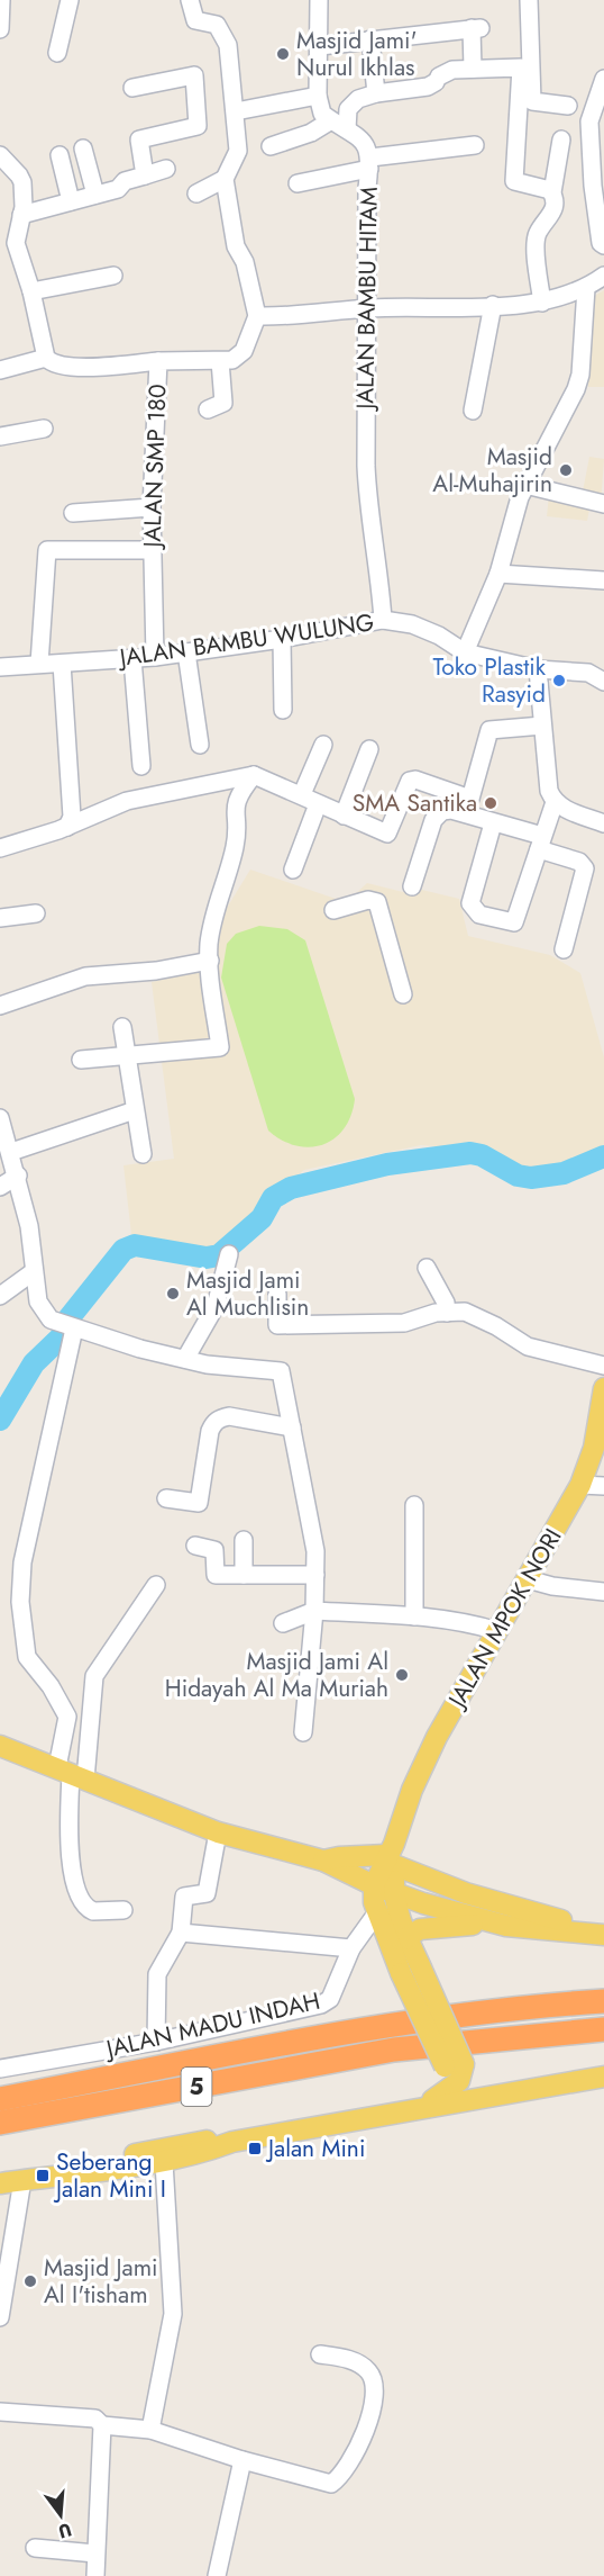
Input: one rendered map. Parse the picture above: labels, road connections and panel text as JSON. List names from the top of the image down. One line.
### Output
{"streets":{"highway":["5"],"main road":["JALAN MPOK NORI"],"street":["JALAN BAMBU HITAM","JALAN SMP 180","JALAN BAMBU WULUNG","JALAN MADU INDAH"]},"crossings":[["JALAN BAMBU HITAM","JALAN BAMBU WULUNG"],["JALAN SMP 180","JALAN BAMBU WULUNG"],["JALAN MPOK NORI","JALAN MADU INDAH"]],"places":{"other":["Masjid Jami' Nurul Ikhlas","Masjid Al-Muhajirin","Toko Plastik Rasyid","SMA Santika","Masjid Jami Al Muchlisin","Masjid Jami Al Hidayah Al Ma Muriah","Masjid Jami Al I'tisham"],"transit":["Jalan Mini","Seberang Jalan Mini I"]},"north":"bottom"}
